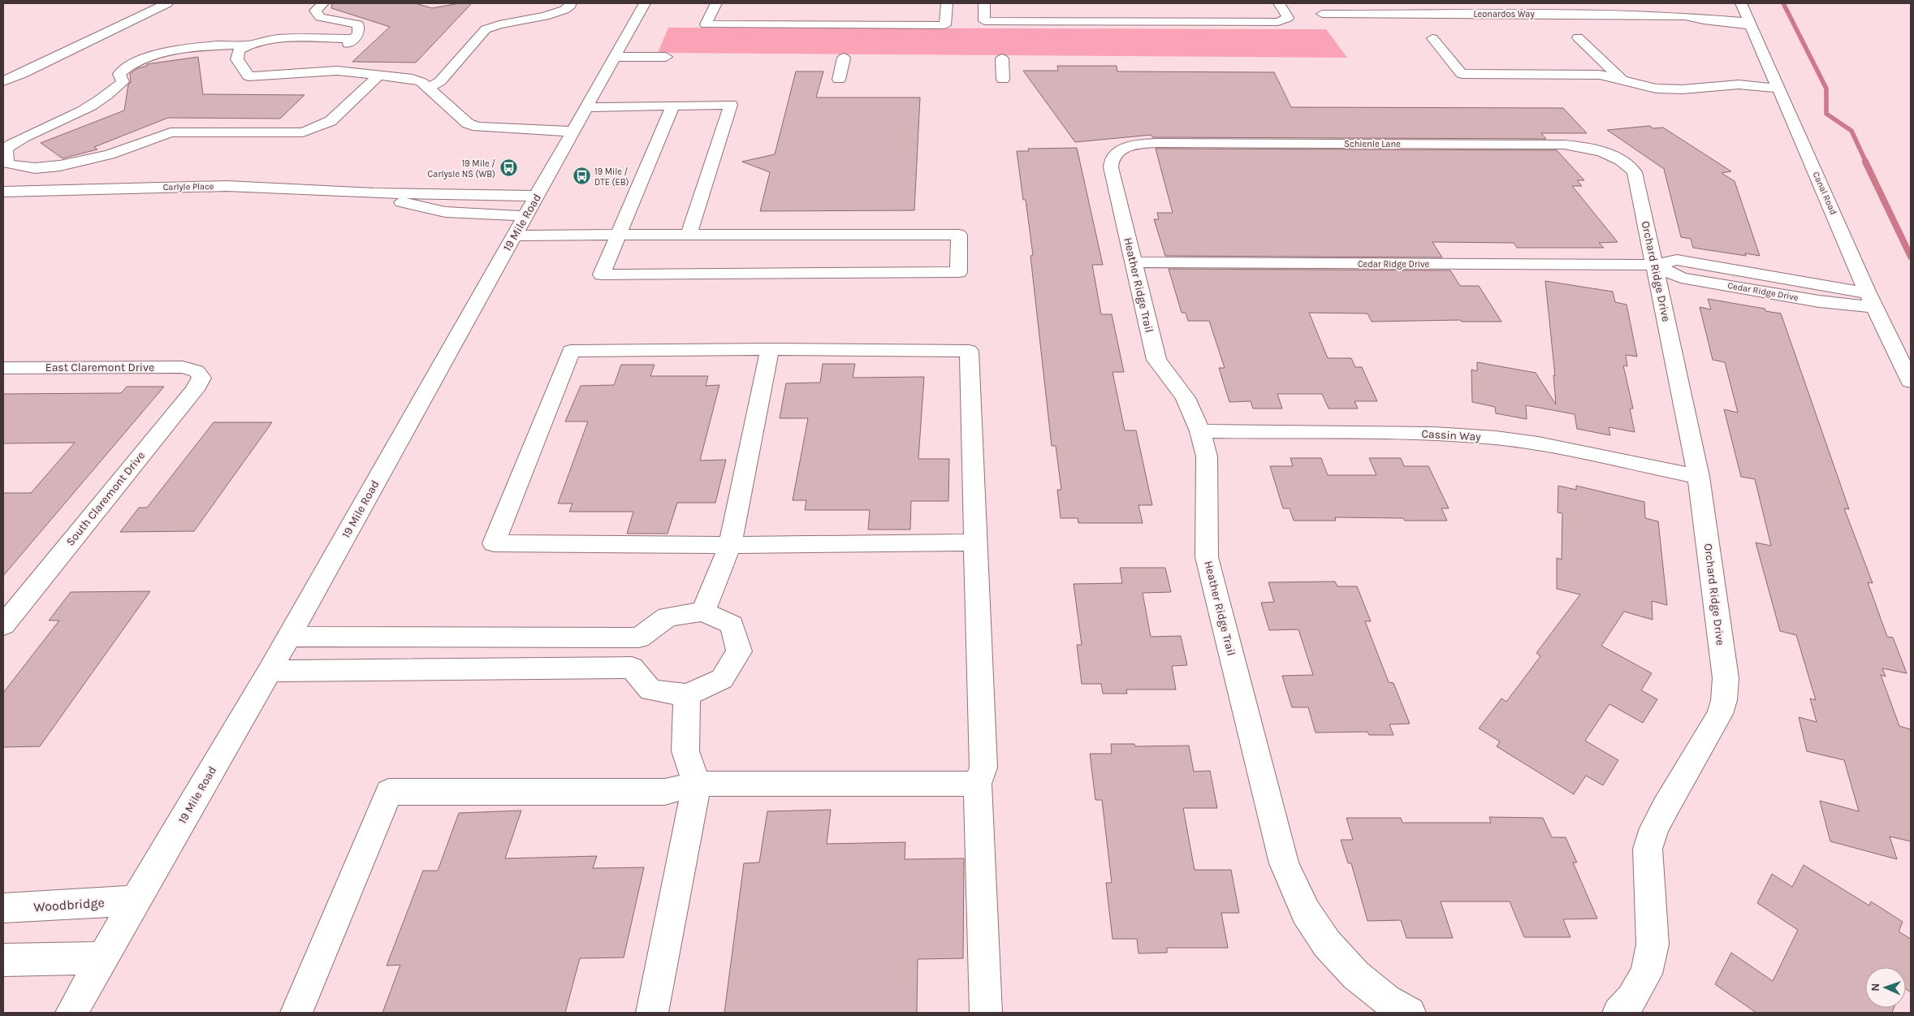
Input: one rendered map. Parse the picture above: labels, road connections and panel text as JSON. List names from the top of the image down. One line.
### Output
{"streets":{"street":["Leonardos Way","Schienle Lane","Carlyle Place","Canal Road","19 Mile Road","Cedar Ridge Drive","Orchard Ridge Drive","Heather Ridge Trail","East Claremont Drive","Cassin Way","South Claremont Drive","Woodbridge"]},"crossings":[["Leonardos Way","Canal Road"],["Schienle Lane","Orchard Ridge Drive"],["Schienle Lane","Heather Ridge Trail"],["Carlyle Place","19 Mile Road"],["Canal Road","Cedar Ridge Drive"],["19 Mile Road","Woodbridge"],["Cedar Ridge Drive","Orchard Ridge Drive"],["Cedar Ridge Drive","Heather Ridge Trail"],["Orchard Ridge Drive","Cassin Way"],["Heather Ridge Trail","Cassin Way"],["East Claremont Drive","South Claremont Drive"]],"places":{"bus stop":["19 Mile / Carlysle NS (WB)","19 Mile / DTE (EB)"]},"north":"left"}
